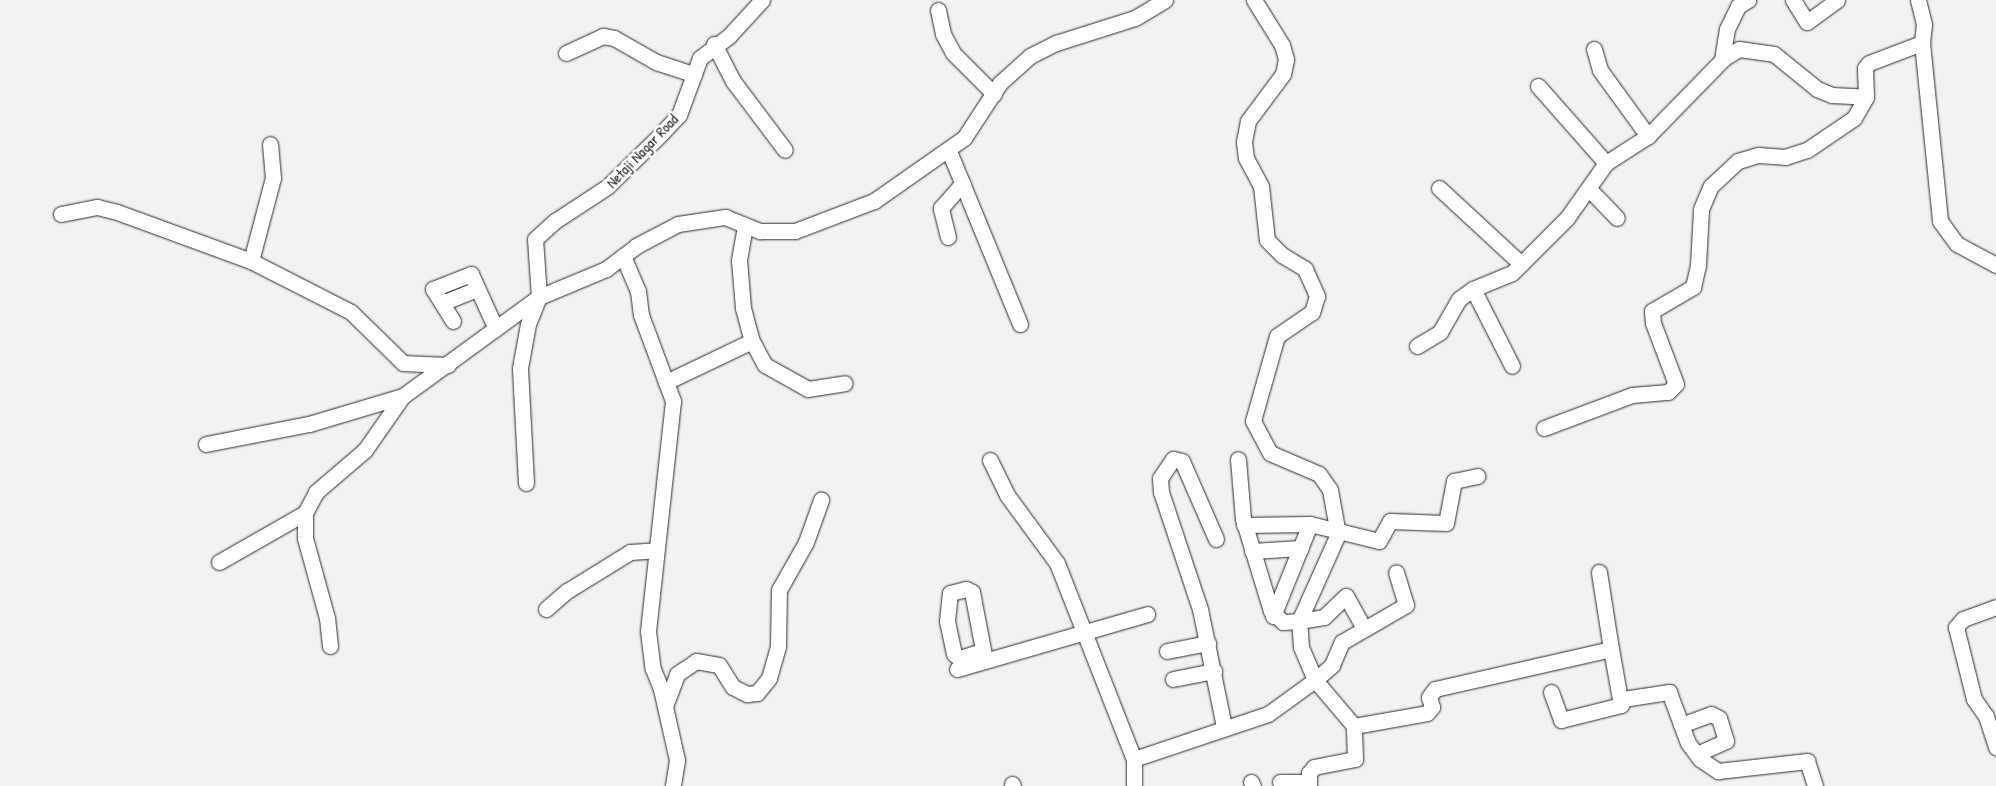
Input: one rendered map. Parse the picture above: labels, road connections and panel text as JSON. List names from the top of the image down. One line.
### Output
{"streets":{"street":["Netaji Nagar Road"]}}
